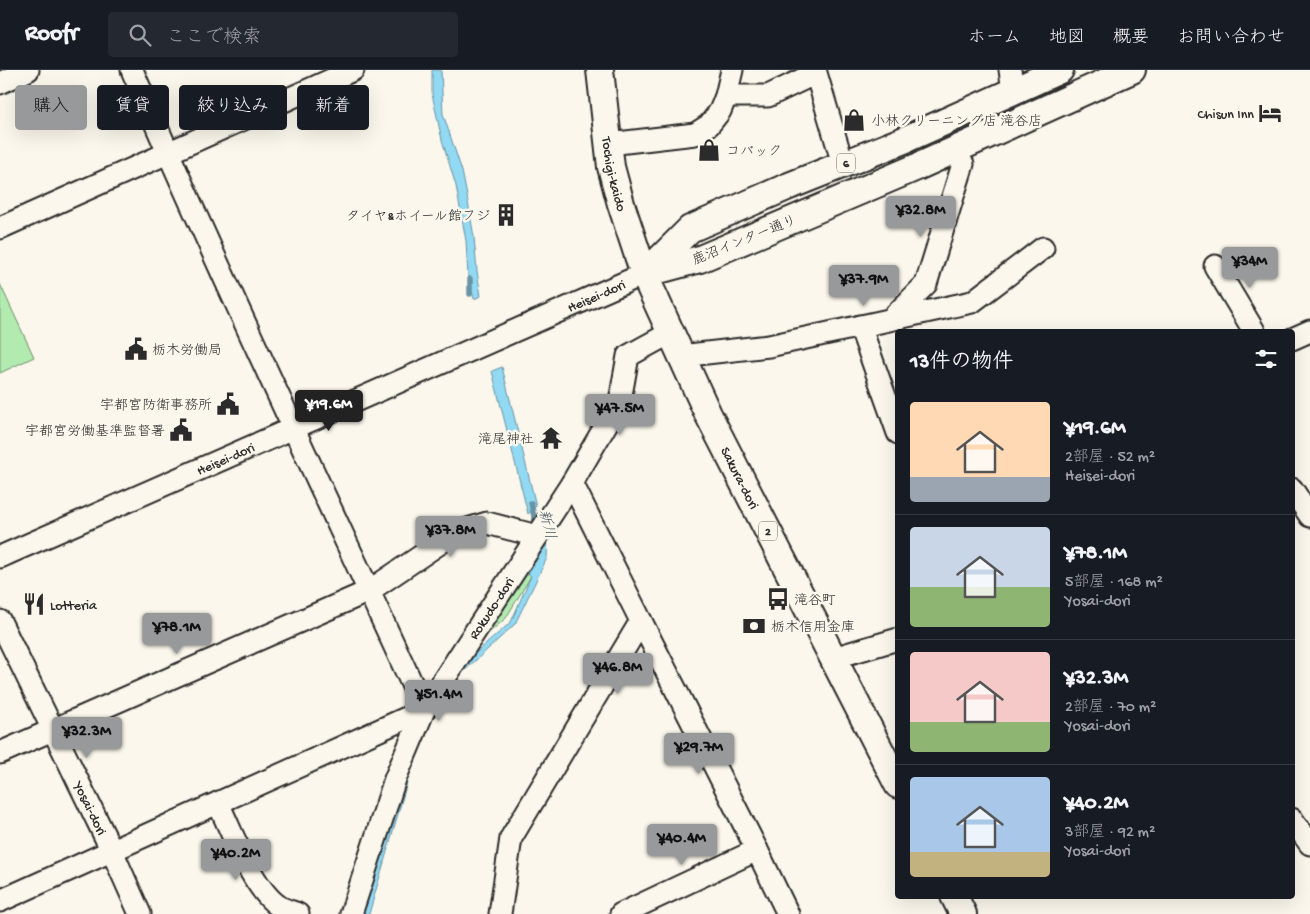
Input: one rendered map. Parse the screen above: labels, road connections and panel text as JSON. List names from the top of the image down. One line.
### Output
{"streets":{"main road":["6","Tochigi-kaido","鹿沼インター通り","Sakura-dori","2"],"street":["Heisei-dori","Rokudo-dori","Yosai-dori"]},"crossings":[["Tochigi-kaido","鹿沼インター通り"],["Tochigi-kaido","Heisei-dori"],["Tochigi-kaido","Sakura-dori"],["鹿沼インター通り","Heisei-dori"],["鹿沼インター通り","Sakura-dori"],["Heisei-dori","Sakura-dori"],["Sakura-dori","Rokudo-dori"]],"water":["新川"],"places":{"hotel":["Chisun Inn"],"shop":["小林クリーニング店 滝谷店","コバック"],"building":["タイヤ&ホイール館フジ"],"public building":["栃木労働局","宇都宮防衛事務所","宇都宮労働基準監督署"],"temple":["滝尾神社"],"bus stop":["滝谷町"],"restaurant":["Lotteria"],"bank":["栃木信用金庫"]},"page":{"header":"Roofr","search":"ここで検索","nav":["ホーム","地図","概要","お問い合わせ"],"chip":["購入","賃貸","絞り込み","新着"],"price":["¥32.8M","¥34M","¥37.9M","¥19.6M","¥47.5M","¥37.8M","¥78.1M","¥46.8M","¥51.4M","¥32.3M","¥29.7M","¥40.4M","¥40.2M"],"heading":"13件の物件","list":[{"name":"¥19.6M","note":"2部屋 · 52 m² · Heisei-dori"},{"name":"¥78.1M","note":"5部屋 · 168 m² · Yosai-dori"},{"name":"¥32.3M","note":"2部屋 · 70 m² · Yosai-dori"},{"name":"¥40.2M","note":"3部屋 · 92 m² · Yosai-dori"}]}}
